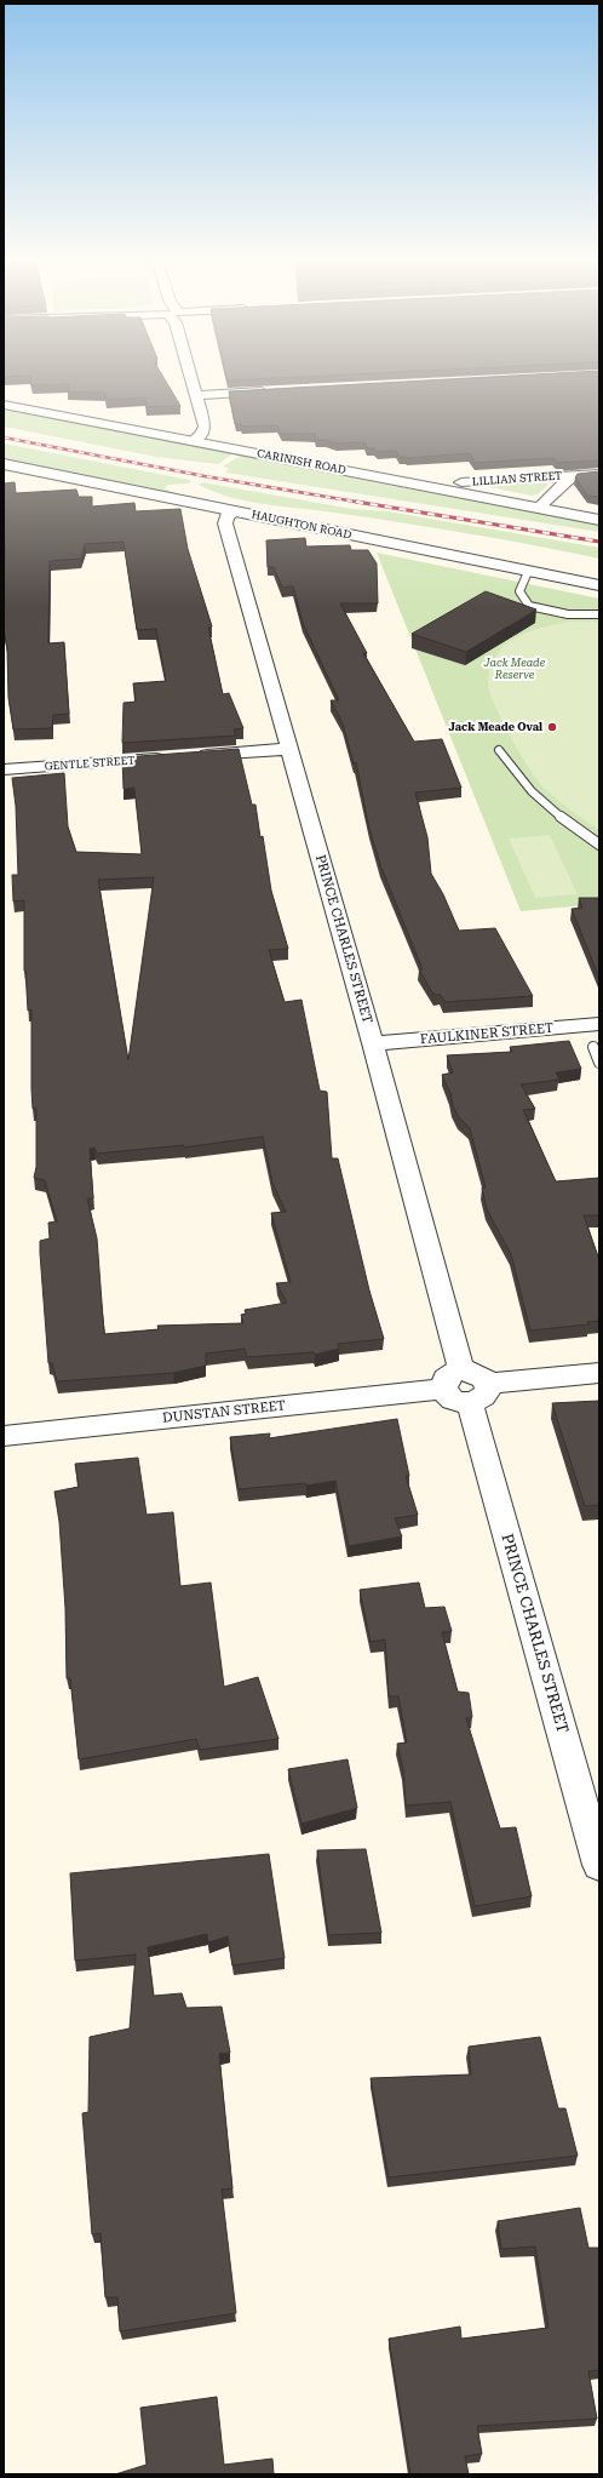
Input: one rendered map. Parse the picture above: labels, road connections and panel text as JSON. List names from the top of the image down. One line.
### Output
{"streets":{"street":["CARINISH ROAD","LILLIAN STREET","HAUGHTON ROAD","GENTLE STREET","PRINCE CHARLES STREET","FAULKINER STREET","DUNSTAN STREET"]},"crossings":[["CARINISH ROAD","LILLIAN STREET"],["HAUGHTON ROAD","PRINCE CHARLES STREET"],["PRINCE CHARLES STREET","FAULKINER STREET"],["PRINCE CHARLES STREET","DUNSTAN STREET"]],"parks":["Jack Meade Reserve"],"places":["Jack Meade Oval"]}
